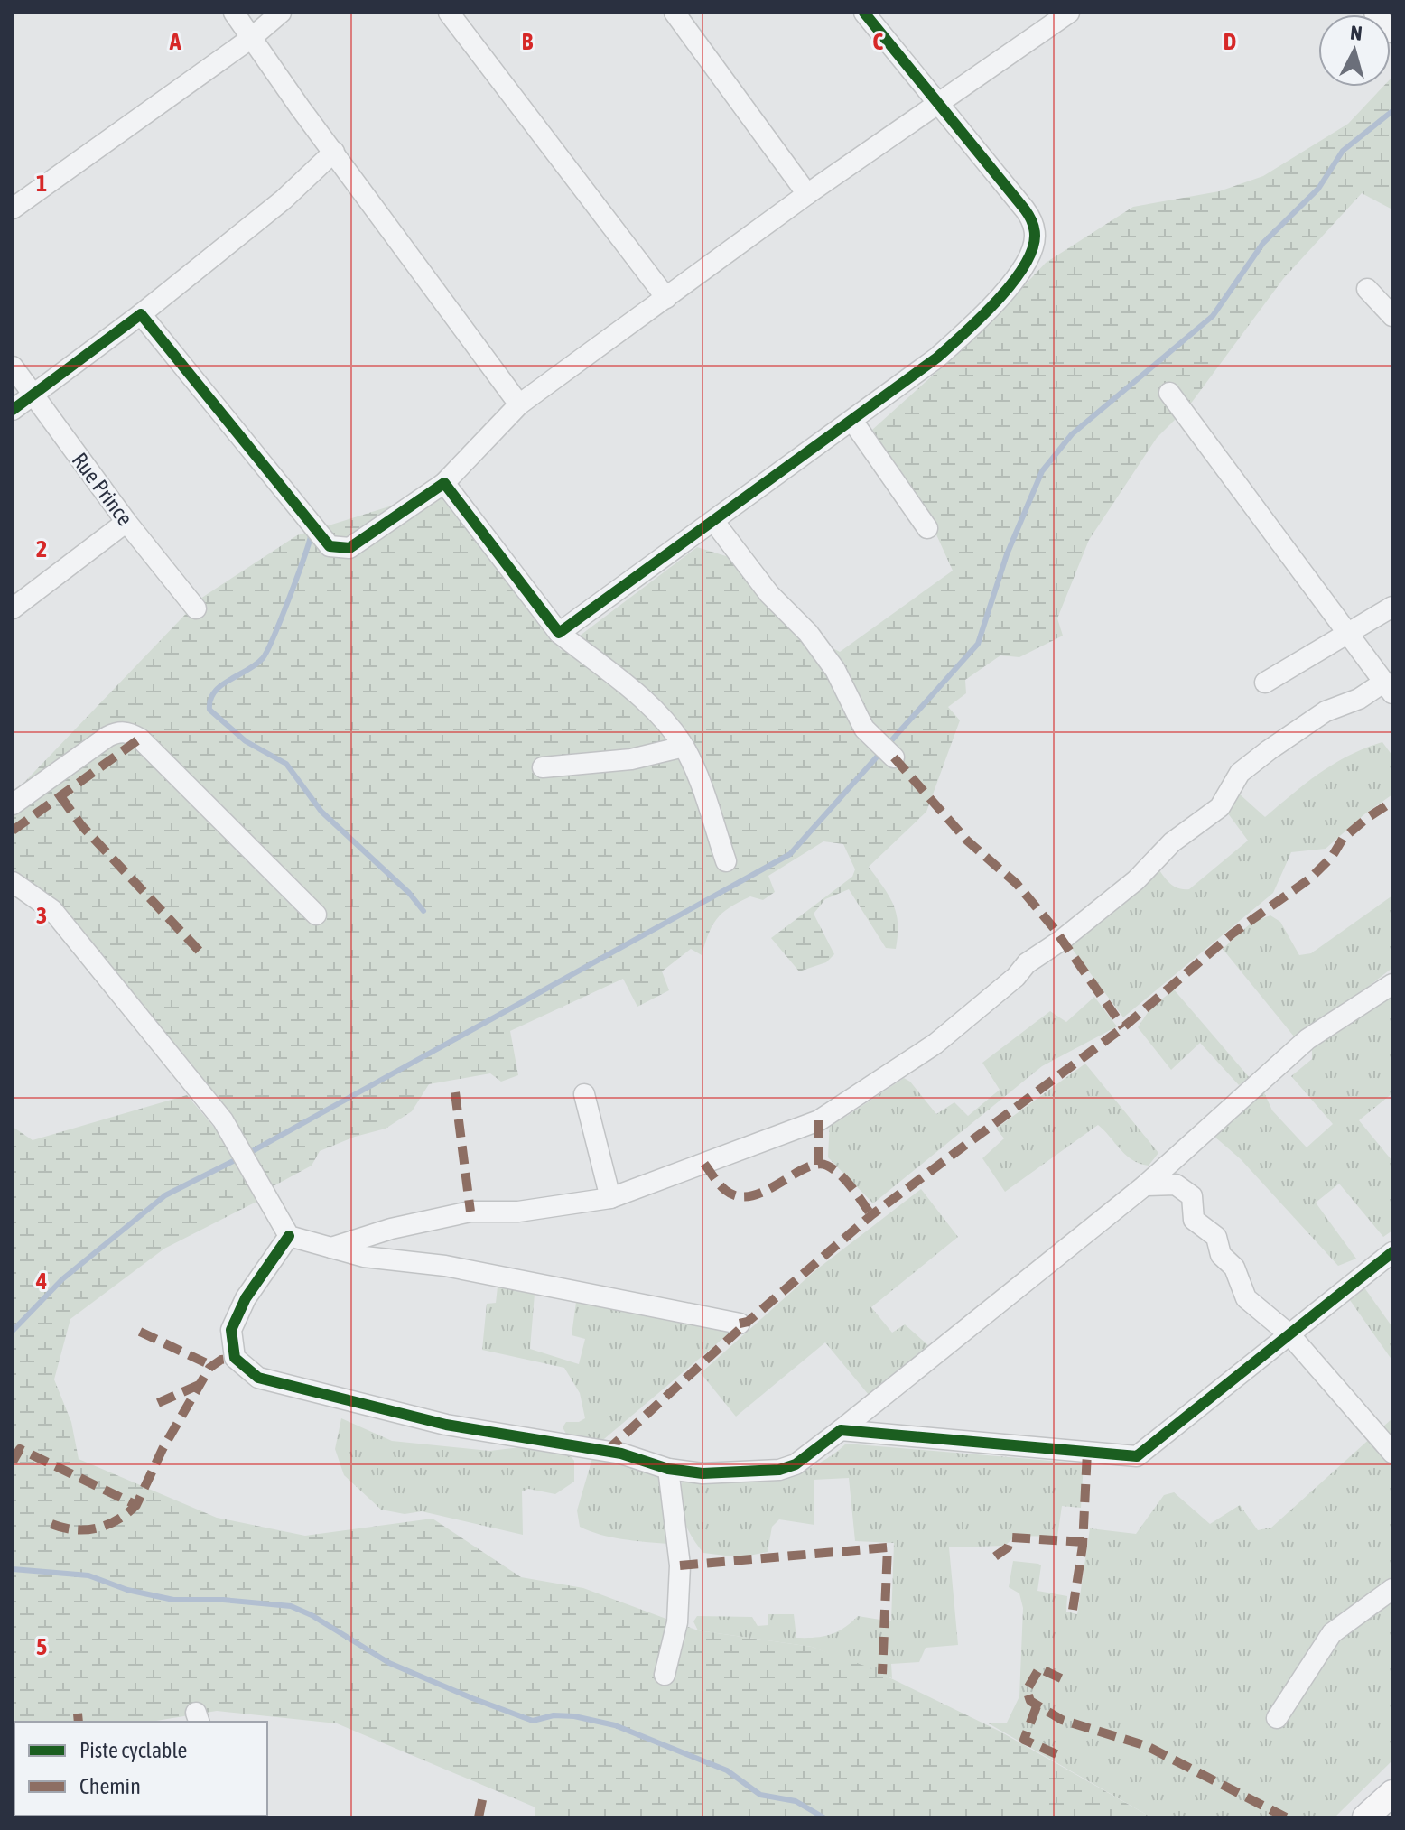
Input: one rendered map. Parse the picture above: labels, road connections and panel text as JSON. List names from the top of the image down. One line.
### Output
{"streets":{"street":["Rue Prince"]},"legend":["Piste cyclable","Chemin"],"north":"top","grid":{"columns":["A","B","C","D"],"rows":["1","2","3","4","5"]}}
